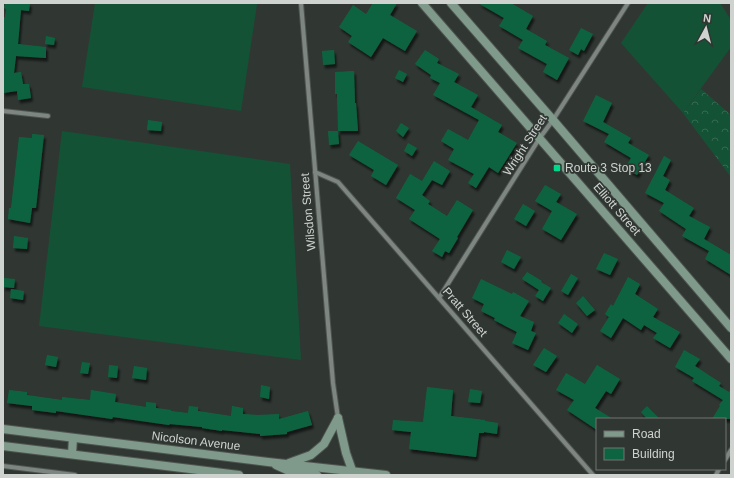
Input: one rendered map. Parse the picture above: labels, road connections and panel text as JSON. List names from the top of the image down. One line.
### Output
{"streets":{"street":["Wright Street","Elliott Street","Wilsdon Street","Pratt Street","Nicolson Avenue"]},"crossings":[["Wright Street","Elliott Street"],["Wright Street","Pratt Street"],["Wilsdon Street","Pratt Street"]],"places":{"transit":["Route 3 Stop 13"]},"legend":["Road","Building"],"north":"top"}
